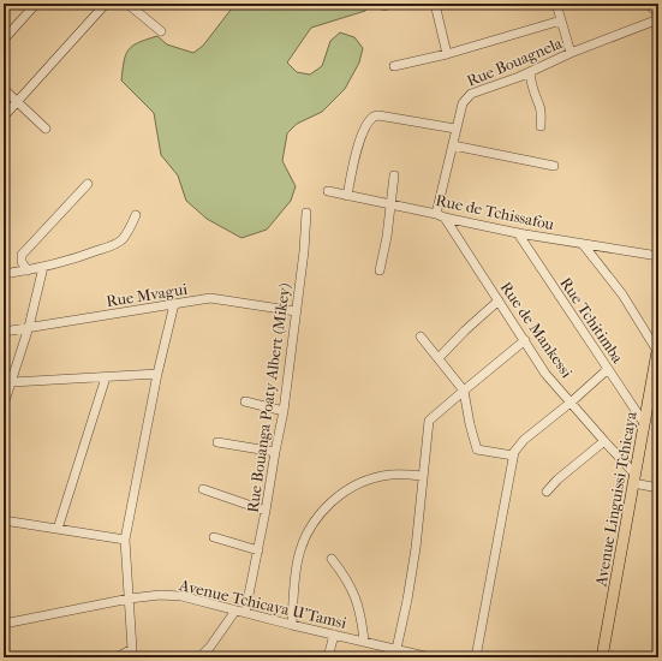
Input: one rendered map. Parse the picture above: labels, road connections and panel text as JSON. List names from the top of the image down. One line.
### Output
{"streets":{"main road":["Avenue Linguissi Tchicaya"],"street":["Rue Bouagnela","Rue de Tchissafou","Rue Mvagui","Rue Tchitimba","Rue de Mankessi","Rue Bouanga Poaty Albert (Mikey)","Avenue Tchicaya U'Tamsi"]},"crossings":[["Rue Bouagnela","Rue de Tchissafou"],["Rue Bouagnela","Rue de Mankessi"],["Rue de Tchissafou","Rue Tchitimba"],["Rue de Tchissafou","Rue de Mankessi"],["Rue Mvagui","Rue Bouanga Poaty Albert (Mikey)"],["Rue Tchitimba","Avenue Linguissi Tchicaya"],["Rue de Mankessi","Avenue Linguissi Tchicaya"],["Rue Bouanga Poaty Albert (Mikey)","Avenue Tchicaya U'Tamsi"]]}
